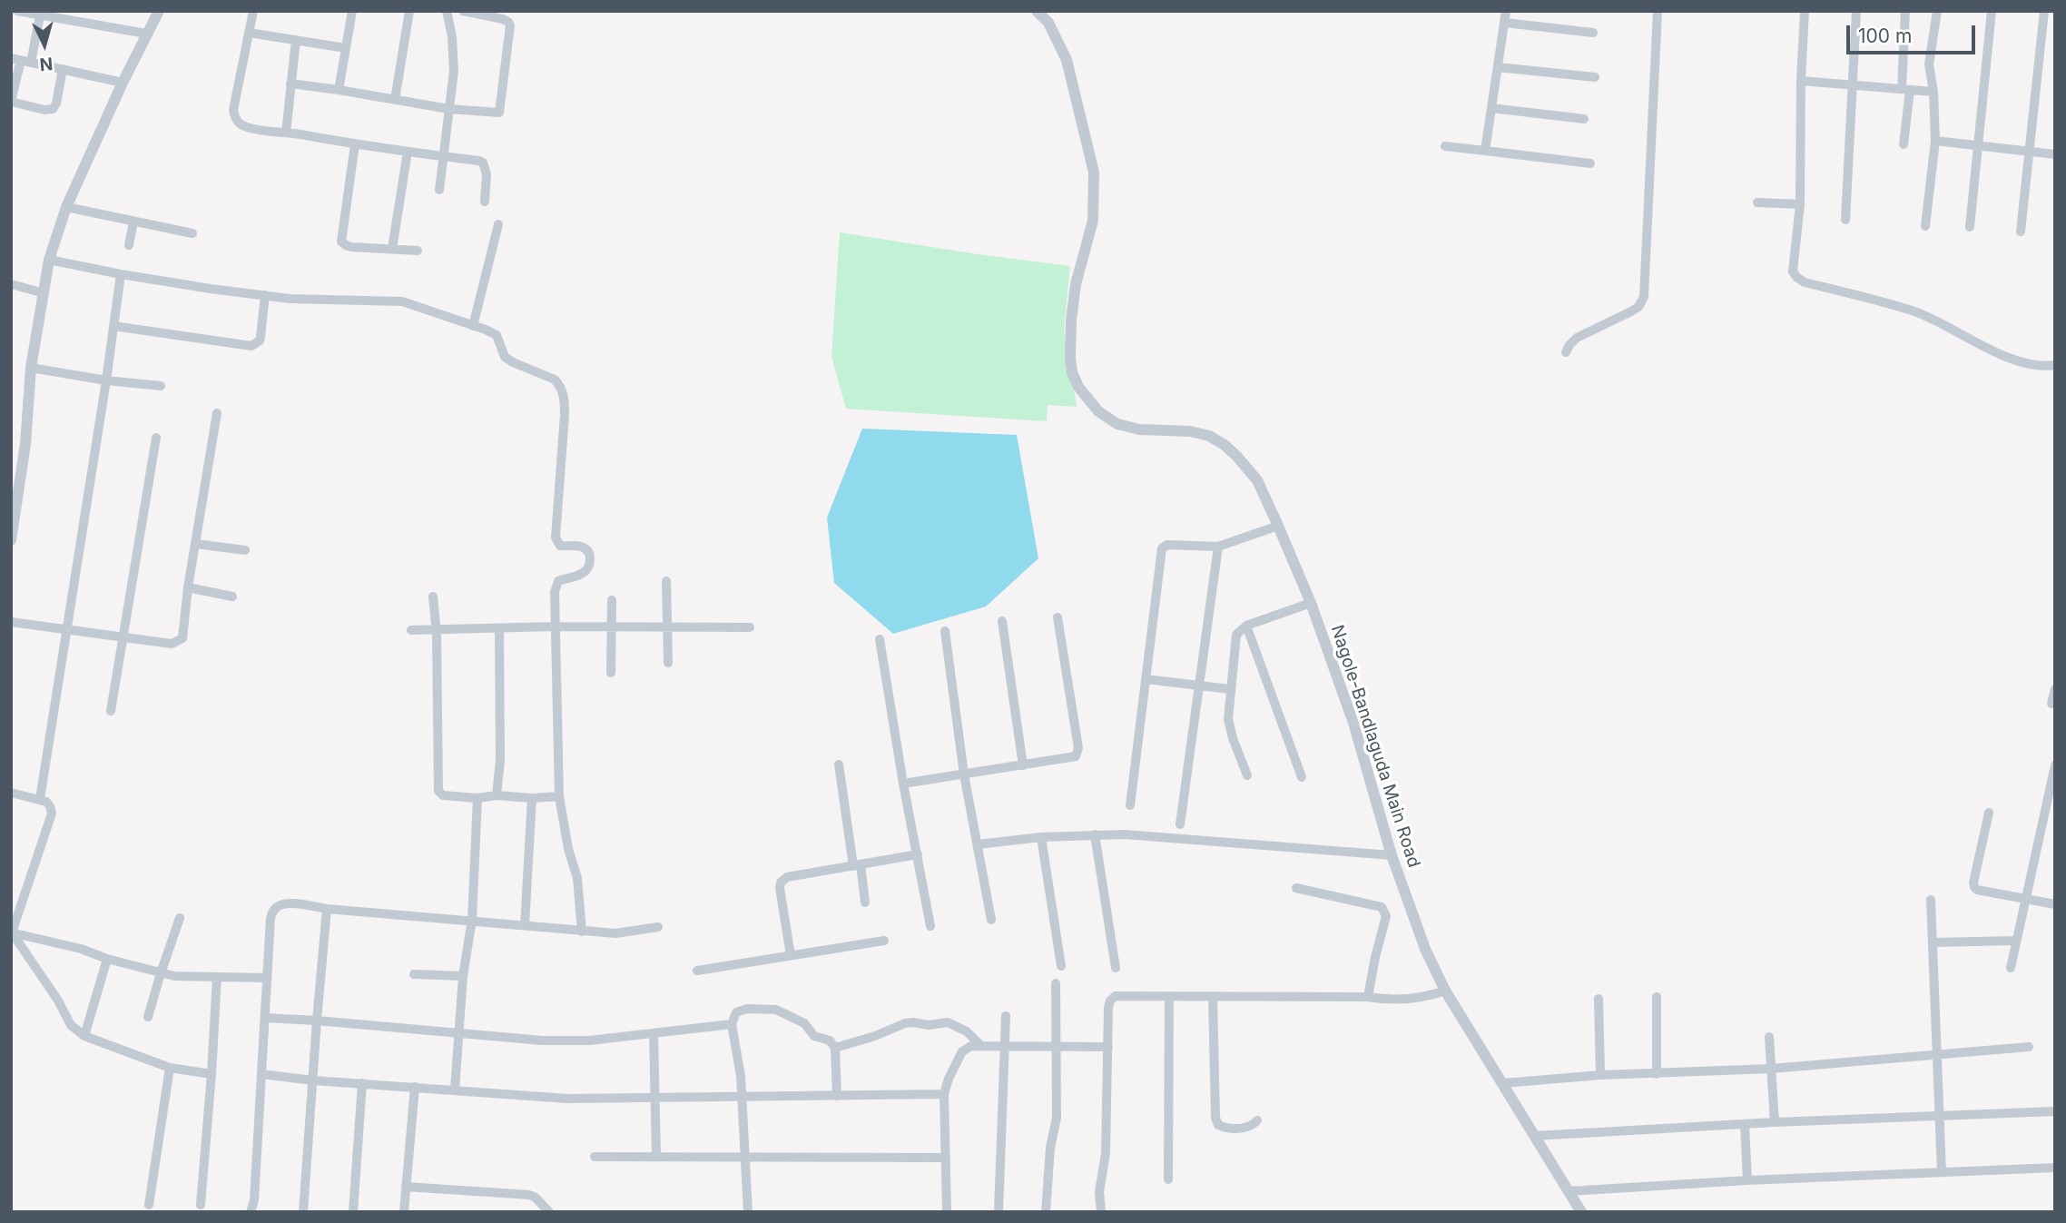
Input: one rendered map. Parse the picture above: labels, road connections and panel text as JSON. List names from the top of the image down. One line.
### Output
{"streets":{"street":["Nagole-Bandlaguda Main Road"]},"scale_bar":"100 m","north":"bottom"}
